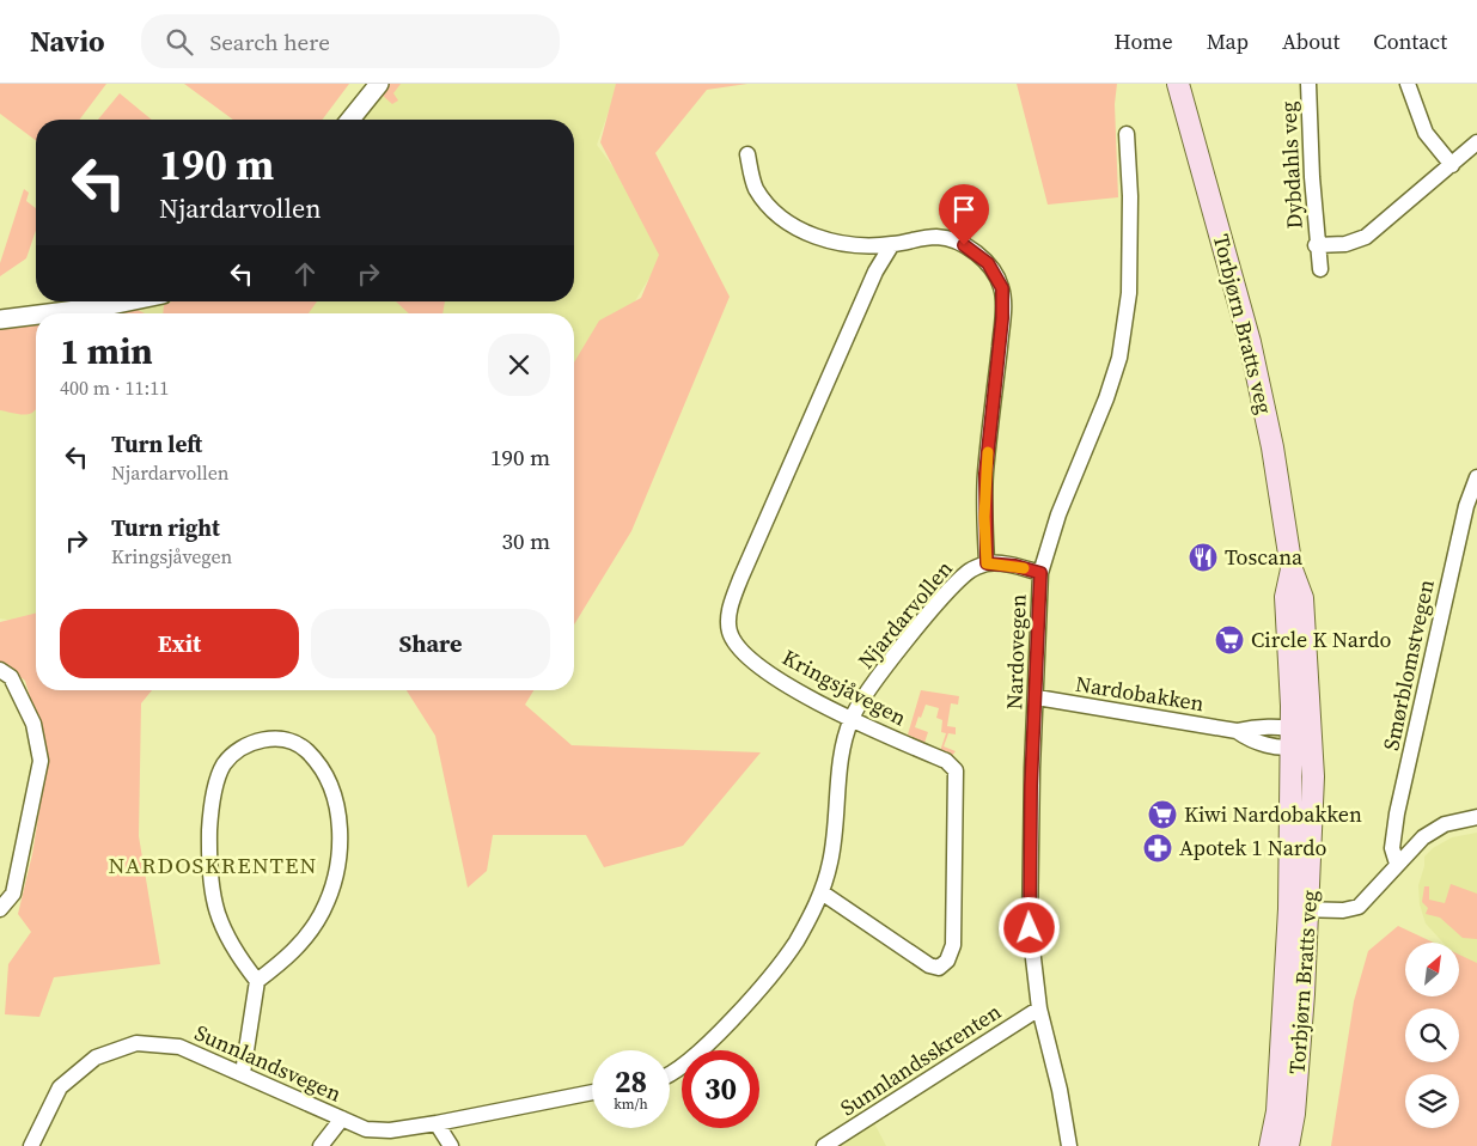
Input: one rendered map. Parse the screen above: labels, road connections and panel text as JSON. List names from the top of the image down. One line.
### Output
{"streets":{"main road":["Torbjørn Bratts veg"],"street":["Dybdahls veg","Njardarvollen","Nardovegen","Smørblomstvegen","Kringsjåvegen","Nardobakken","Sunnlandsskrenten","Sunnlandsvegen"]},"crossings":[["Torbjørn Bratts veg","Nardobakken"],["Njardarvollen","Nardovegen"],["Njardarvollen","Kringsjåvegen"],["Nardovegen","Nardobakken"],["Nardovegen","Sunnlandsskrenten"]],"districts":["NARDOSKRENTEN"],"places":{"restaurant":["Toscana"],"supermarket":["Circle K Nardo","Kiwi Nardobakken"],"pharmacy":["Apotek 1 Nardo"]},"north":"top right","page":{"header":"Navio","search":"Search here","nav":["Home","Map","About","Contact"],"turn":["190 m","Njardarvollen"],"heading":["1 min","400 m · 11:11"],"list":[{"name":"Turn left","note":"Njardarvollen","value":"190 m"},{"name":"Turn right","note":"Kringsjåvegen","value":"30 m"}],"buttons":["Exit","Share"],"speed":"28 km/h","limit":"30"}}
